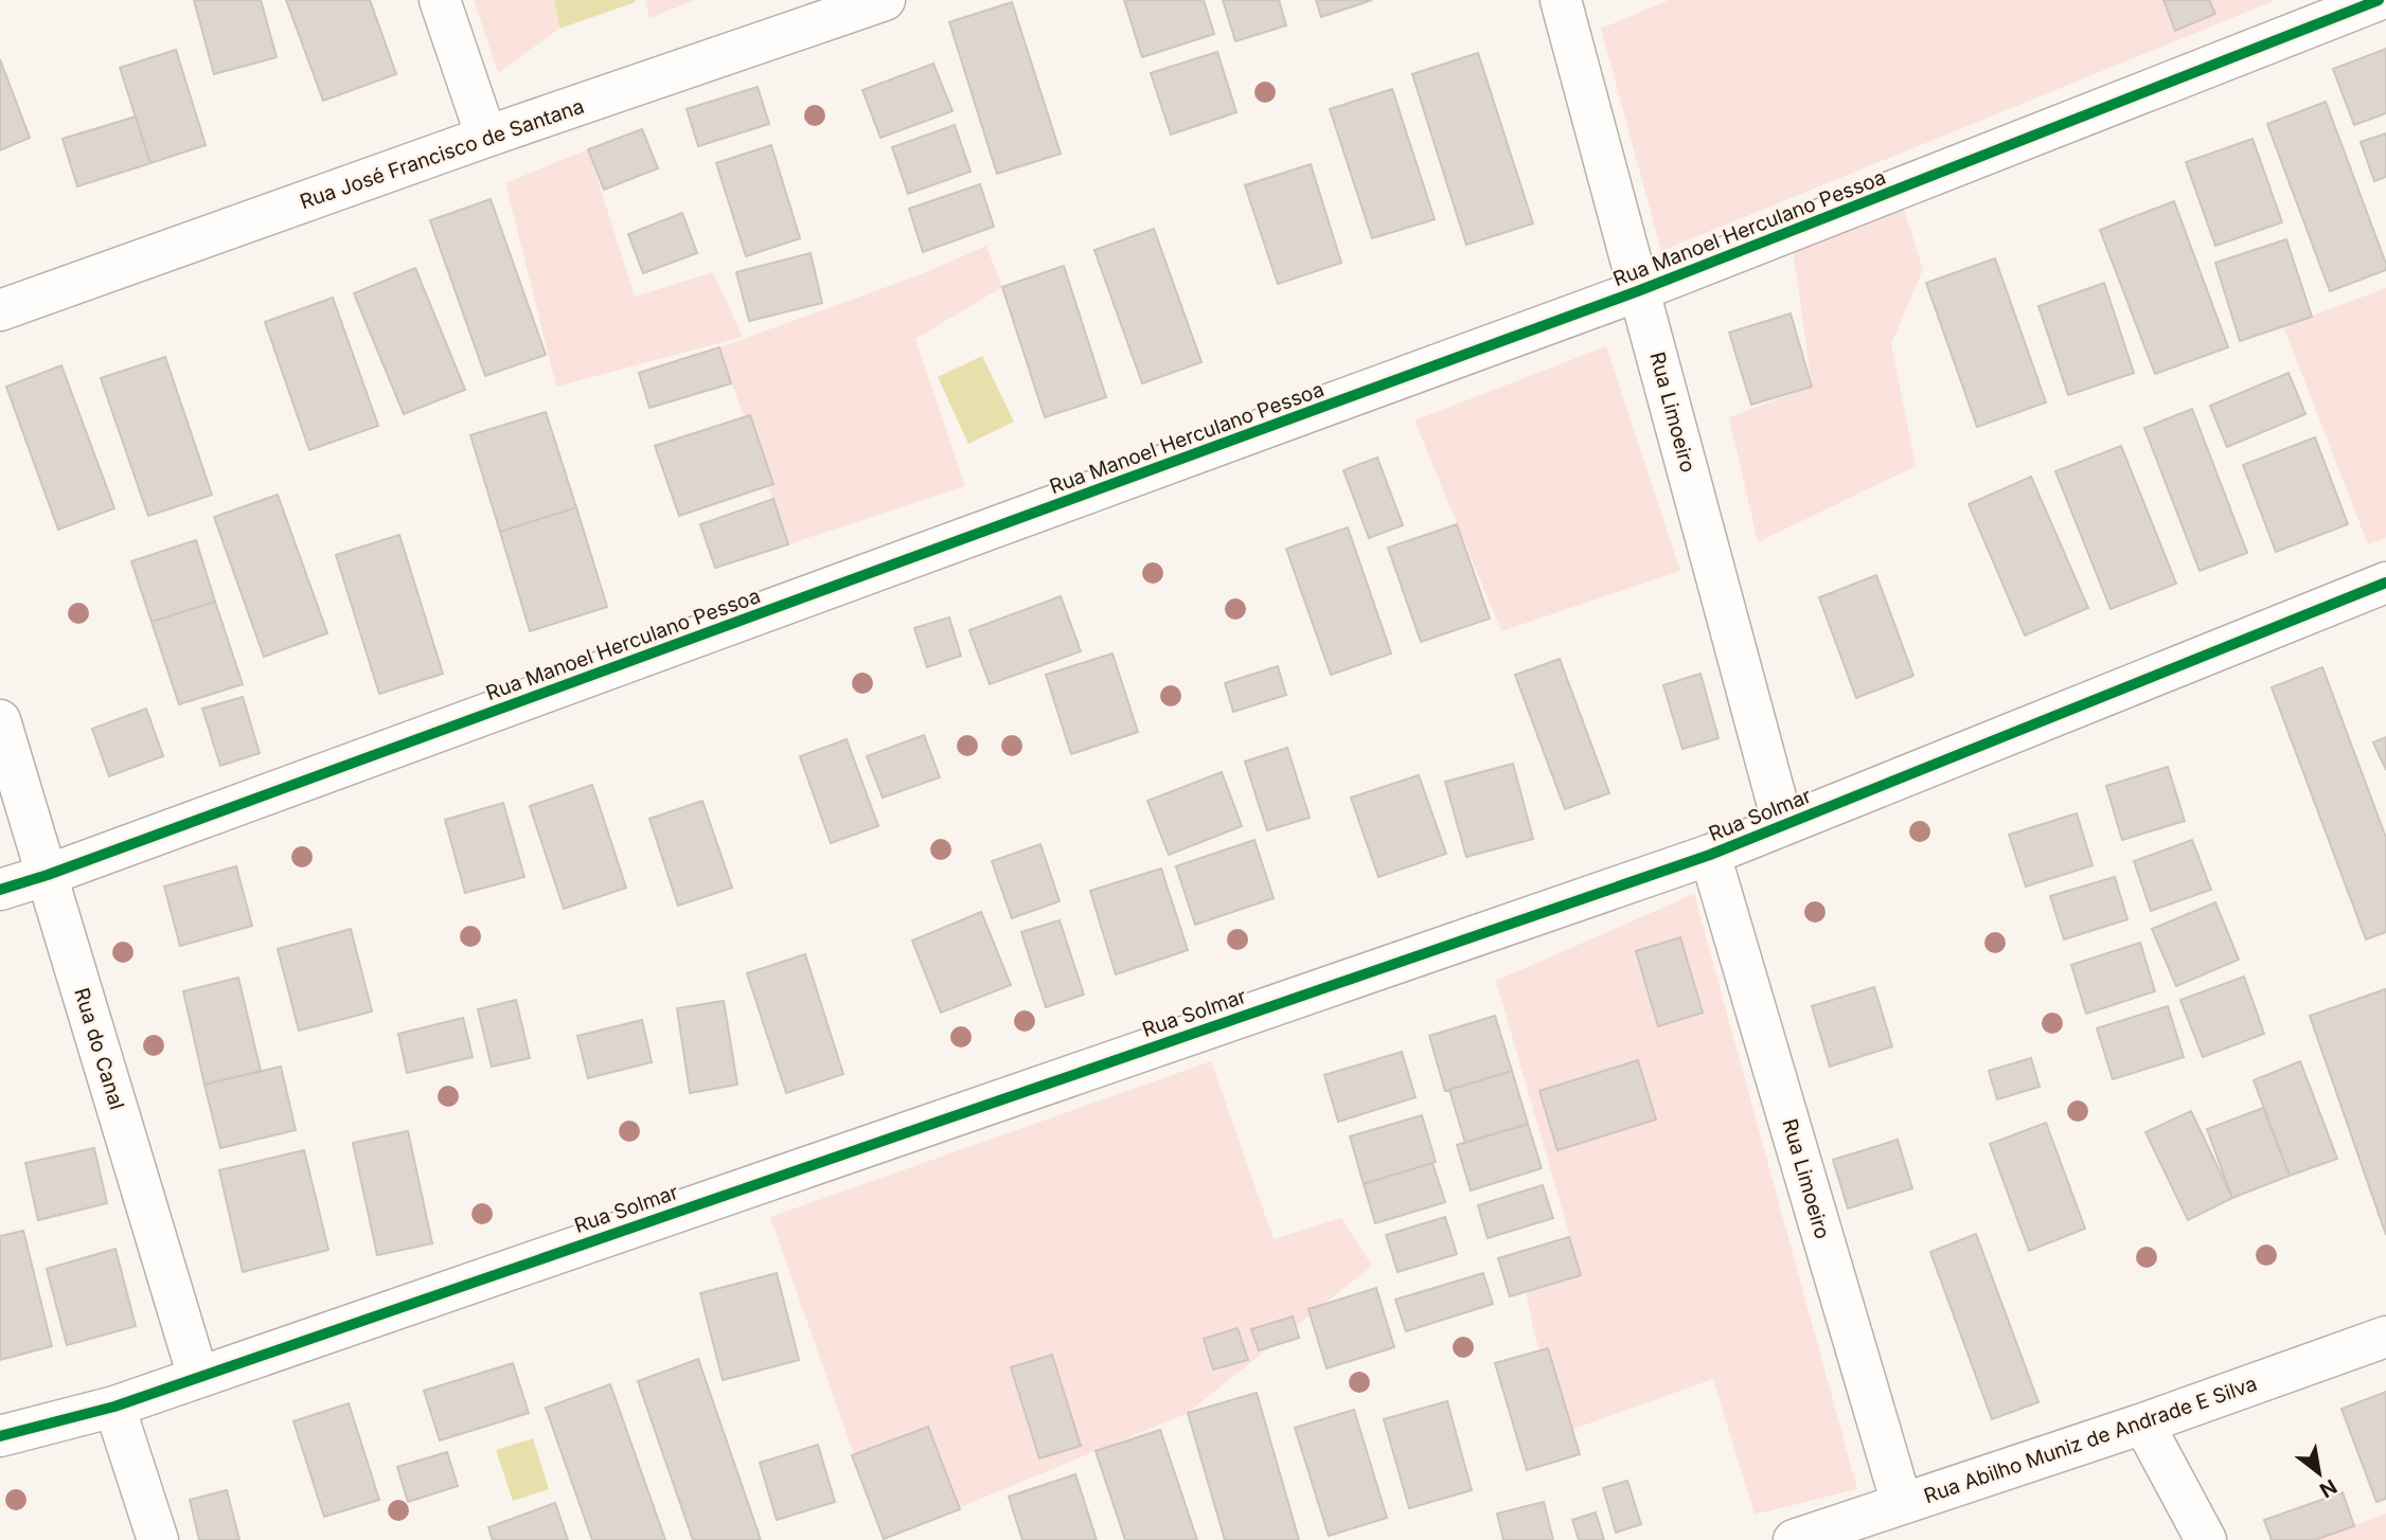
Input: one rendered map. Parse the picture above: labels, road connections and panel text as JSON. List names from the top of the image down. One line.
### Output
{"streets":{"street":["Rua José Francisco de Santana","Rua Manoel Herculano Pessoa","Rua Limoeiro","Rua Solmar","Rua do Canal","Rua Abilho Muniz de Andrade E Silva"]},"crossings":[["Rua Manoel Herculano Pessoa","Rua Limoeiro"],["Rua Manoel Herculano Pessoa","Rua do Canal"],["Rua Limoeiro","Rua Solmar"],["Rua Limoeiro","Rua Abilho Muniz de Andrade E Silva"],["Rua Solmar","Rua do Canal"]],"north":"bottom right"}
